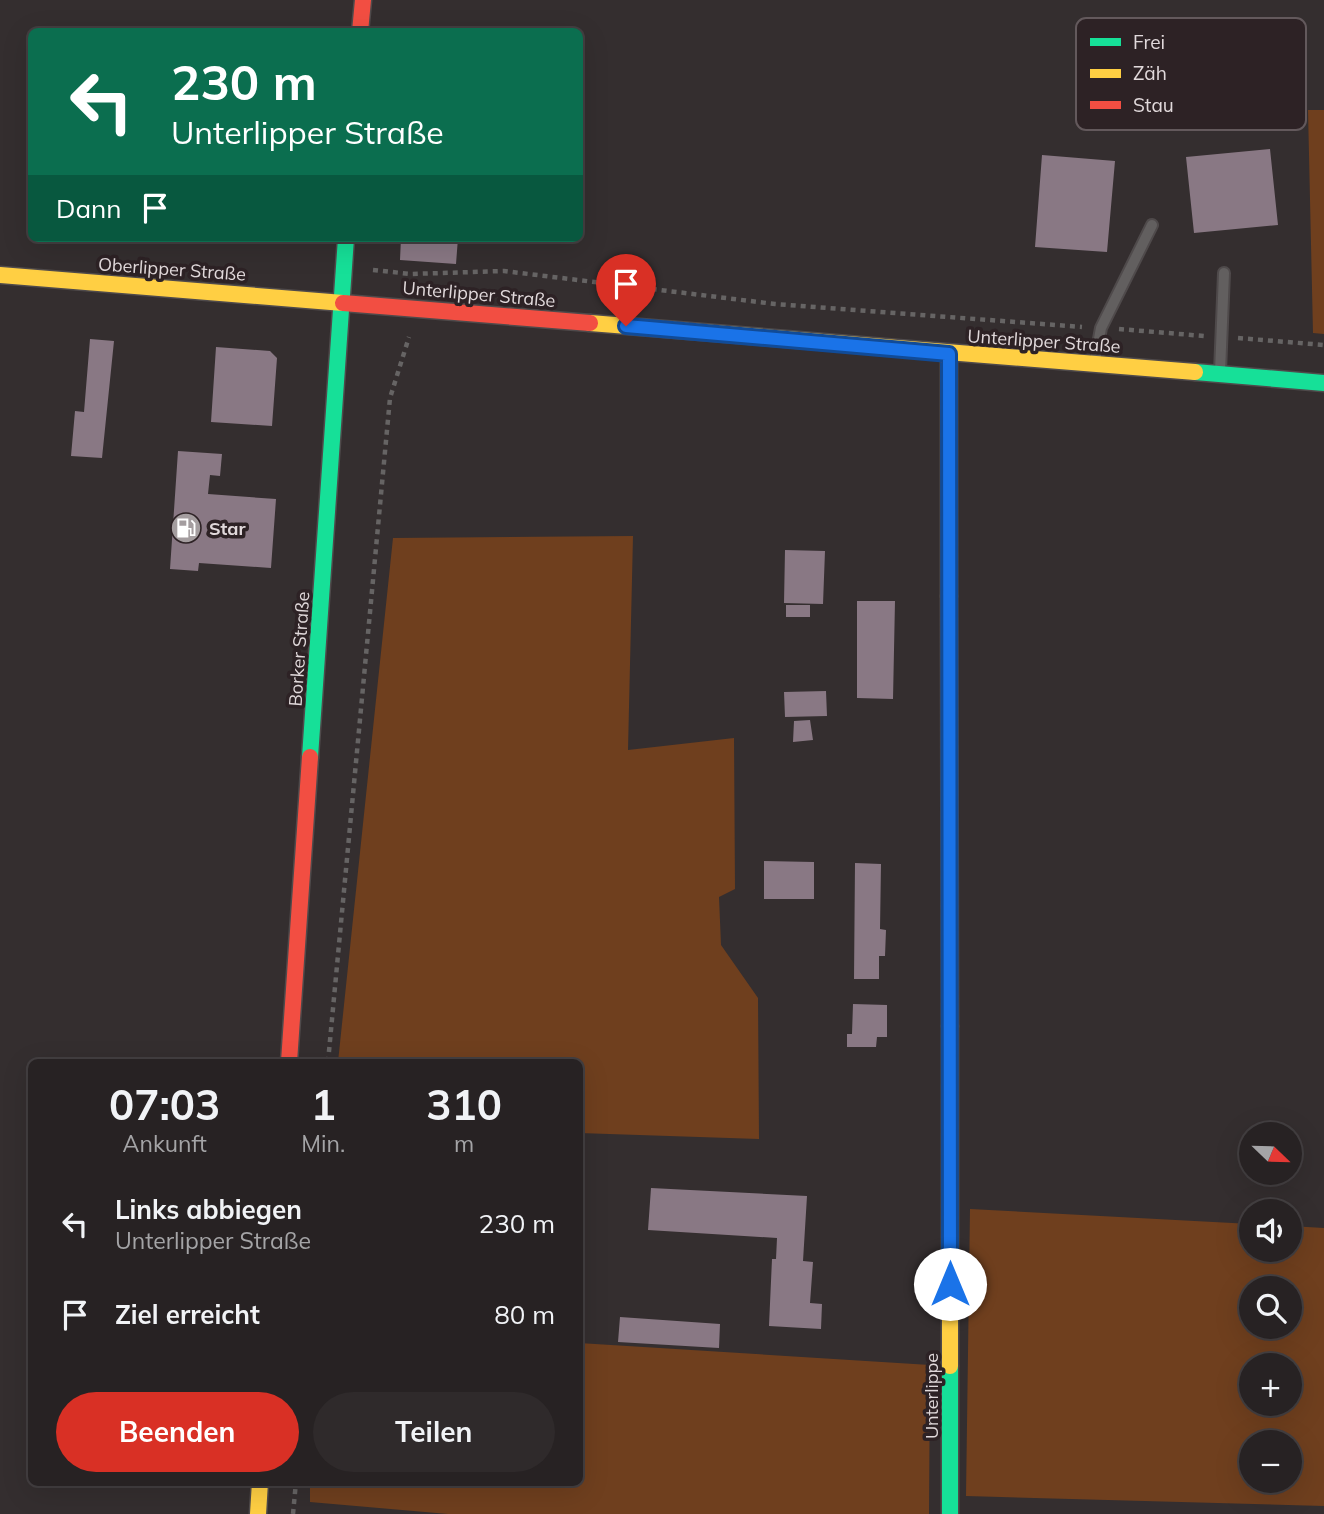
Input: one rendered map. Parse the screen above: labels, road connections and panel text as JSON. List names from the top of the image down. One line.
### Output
{"streets":{"street":["Oberlipper Straße","Unterlipper Straße","Borker Straße","Unterlippe"]},"crossings":[["Oberlipper Straße","Unterlipper Straße"],["Oberlipper Straße","Borker Straße"],["Unterlipper Straße","Borker Straße"],["Unterlipper Straße","Unterlippe"]],"places":{"fuel station":["Star"]},"legend":["Frei","Zäh","Stau"],"north":"bottom right","page":{"turn":["230 m","Unterlipper Straße"],"then":"Dann","eta":["07:03","Ankunft","1","Min.","310","m"],"map_buttons":["+","−"],"list":[{"name":"Links abbiegen","note":"Unterlipper Straße","value":"230 m"},{"name":"Ziel erreicht","value":"80 m"}],"buttons":["Beenden","Teilen"]}}
